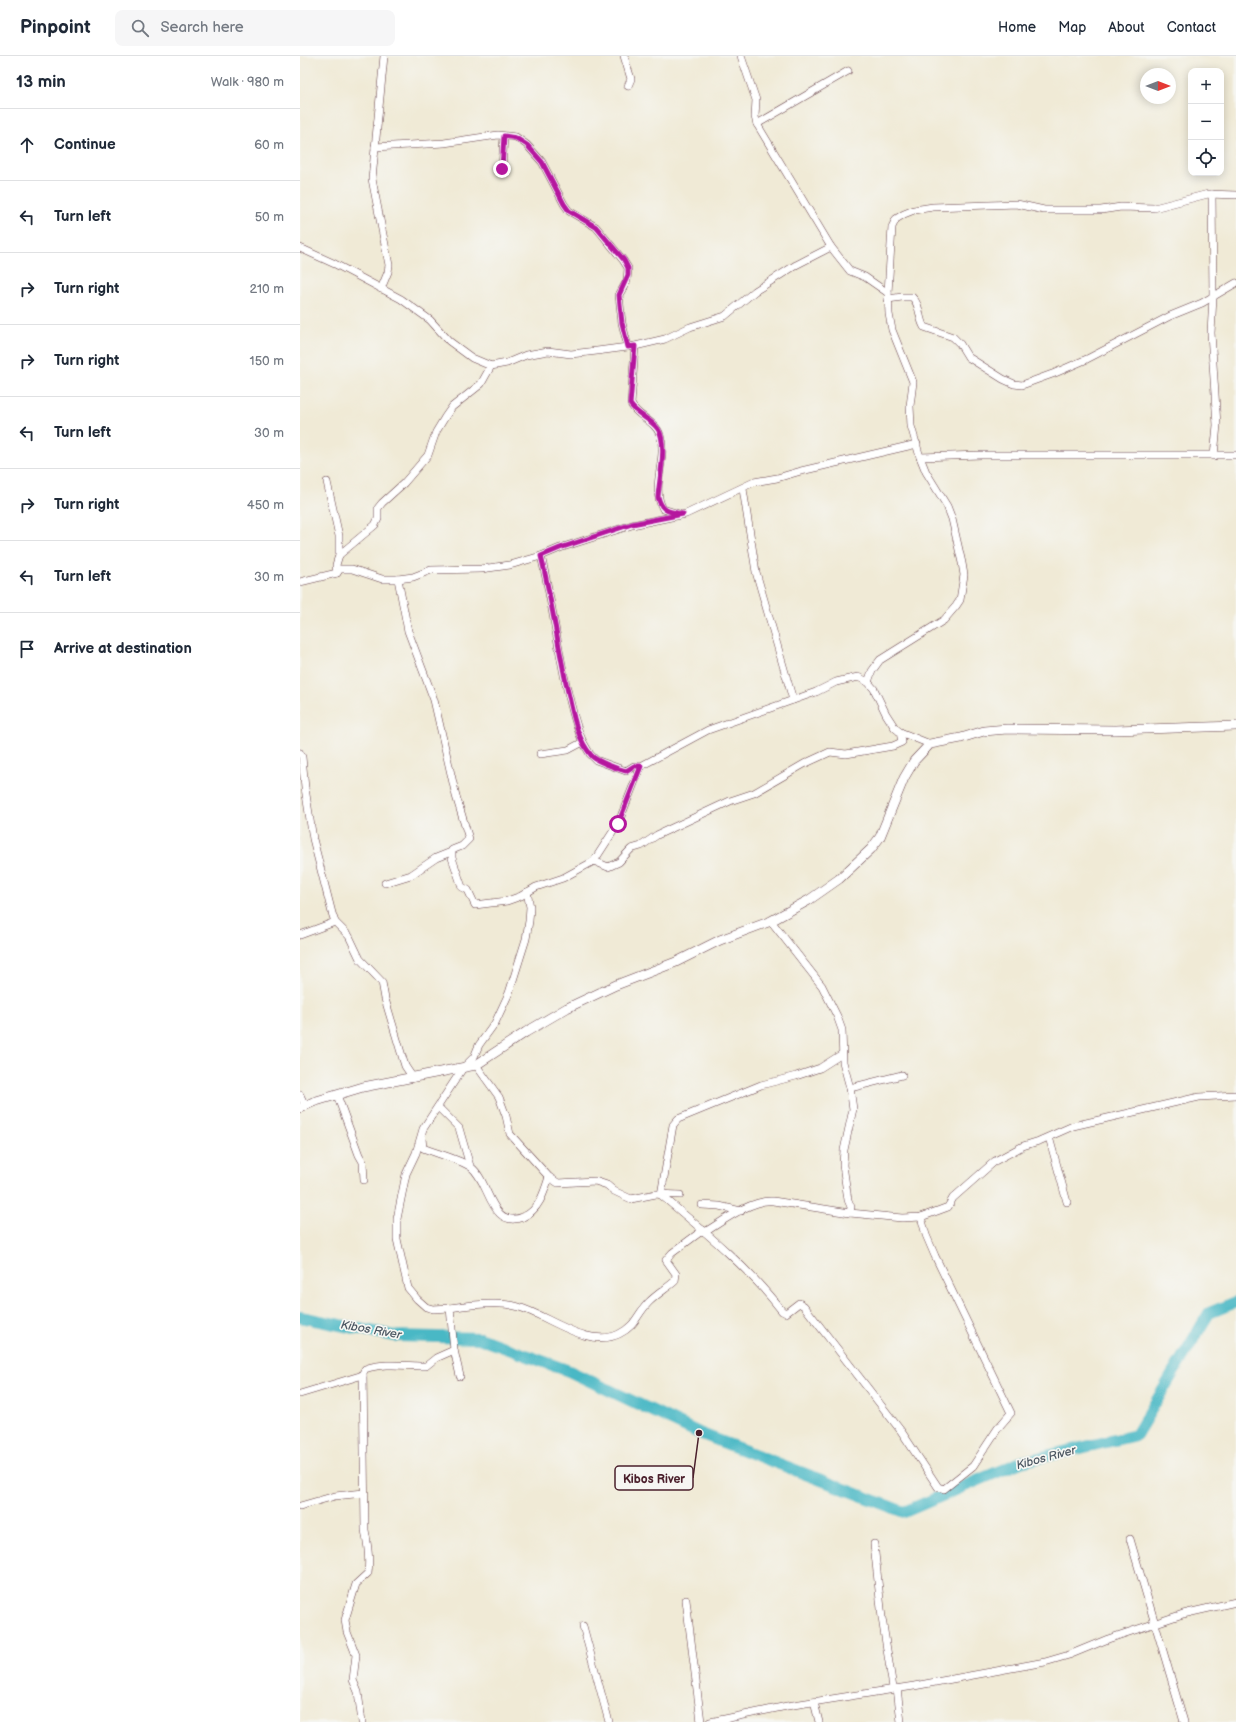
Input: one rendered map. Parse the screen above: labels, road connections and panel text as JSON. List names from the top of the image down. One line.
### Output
{"water":["Kibos River"],"places":["Kibos River"],"north":"right","page":{"header":"Pinpoint","search":"Search here","nav":["Home","Map","About","Contact"],"heading":["13 min","Walk · 980 m"],"map_buttons":["+","−"],"list":[["Continue","60 m"],["Turn left","50 m"],["Turn right","210 m"],["Turn right","150 m"],["Turn left","30 m"],["Turn right","450 m"],["Turn left","30 m"],"Arrive at destination"]}}
